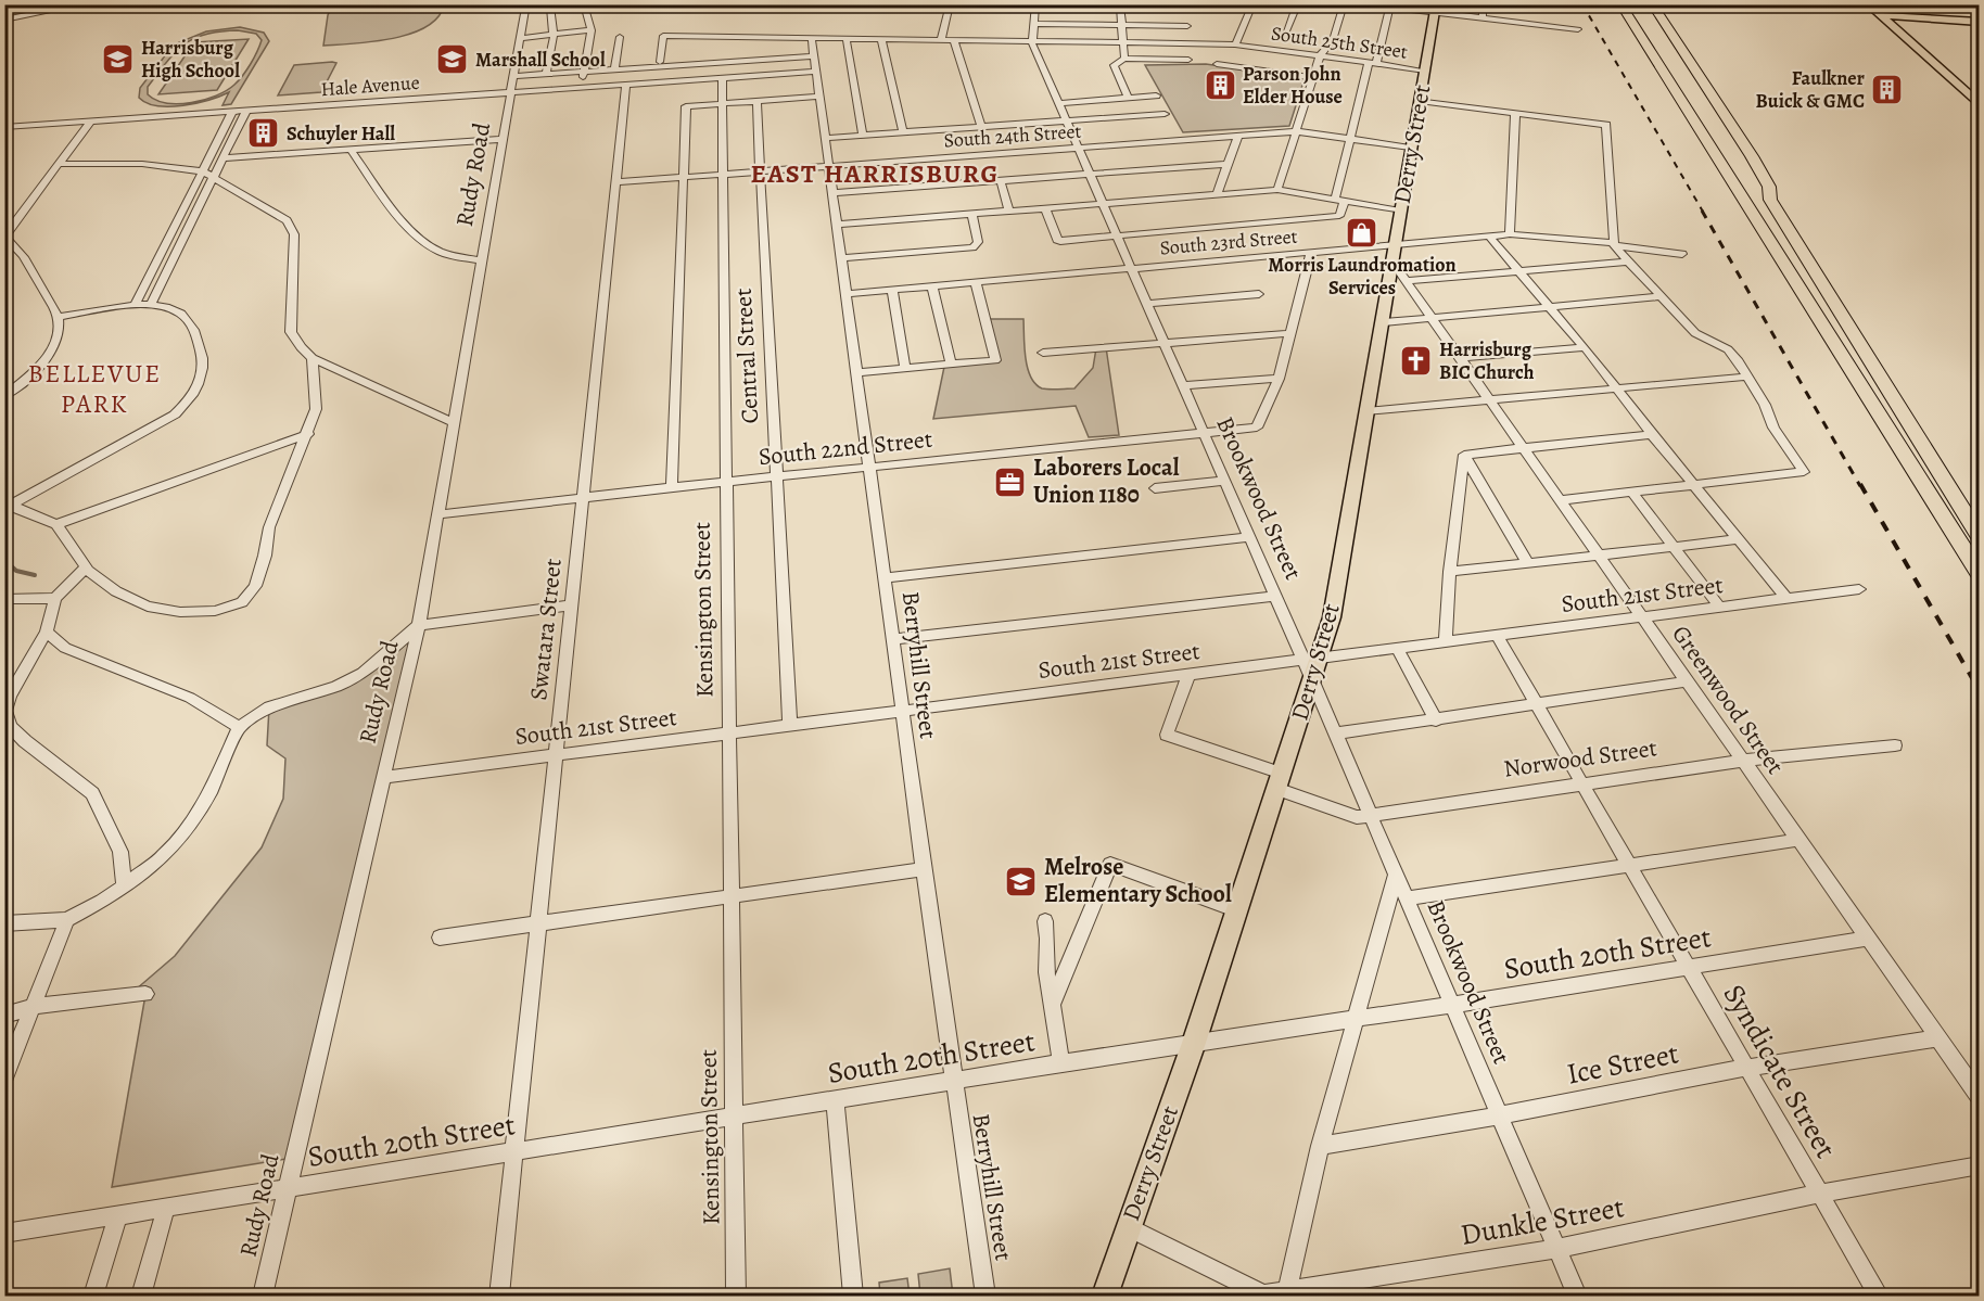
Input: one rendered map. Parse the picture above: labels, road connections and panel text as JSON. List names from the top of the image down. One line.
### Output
{"streets":{"main road":["Derry Street"],"street":["South 25th Street","Hale Avenue","South 24th Street","Rudy Road","South 23rd Street","Central Street","South 22nd Street","Brookwood Street","South 21st Street","Kensington Street","Swatara Street","Berryhill Street","Greenwood Street","Norwood Street","South 20th Street","Ice Street","Syndicate Street","Dunkle Street"]},"crossings":[["South 25th Street","Derry Street"],["South 25th Street","Brookwood Street"],["South 25th Street","Berryhill Street"],["Hale Avenue","Rudy Road"],["Hale Avenue","Kensington Street"],["Hale Avenue","Swatara Street"],["Hale Avenue","Berryhill Street"],["South 24th Street","Derry Street"],["South 24th Street","Central Street"],["South 24th Street","Brookwood Street"],["South 24th Street","Kensington Street"],["South 24th Street","Swatara Street"],["South 24th Street","Berryhill Street"],["Derry Street","South 23rd Street"],["Derry Street","Brookwood Street"],["Derry Street","South 21st Street"],["Derry Street","Greenwood Street"],["Derry Street","Norwood Street"],["Derry Street","South 20th Street"],["Derry Street","Dunkle Street"],["Rudy Road","South 22nd Street"],["Rudy Road","South 21st Street"],["Rudy Road","South 20th Street"],["South 23rd Street","Brookwood Street"],["South 23rd Street","Berryhill Street"],["Central Street","South 22nd Street"],["Central Street","South 21st Street"],["South 22nd Street","Brookwood Street"],["South 22nd Street","Kensington Street"],["South 22nd Street","Swatara Street"],["South 22nd Street","Berryhill Street"],["Brookwood Street","South 21st Street"],["Brookwood Street","Norwood Street"],["Brookwood Street","South 20th Street"],["Brookwood Street","Ice Street"],["Brookwood Street","Dunkle Street"],["South 21st Street","Kensington Street"],["South 21st Street","Swatara Street"],["South 21st Street","Berryhill Street"],["South 21st Street","Greenwood Street"],["South 21st Street","Norwood Street"],["South 21st Street","Syndicate Street"],["Kensington Street","South 20th Street"],["Swatara Street","South 20th Street"],["Berryhill Street","South 20th Street"],["Greenwood Street","Norwood Street"],["Greenwood Street","South 20th Street"],["Greenwood Street","Ice Street"],["Norwood Street","Syndicate Street"],["South 20th Street","Syndicate Street"],["Ice Street","Syndicate Street"],["Syndicate Street","Dunkle Street"]],"districts":["EAST HARRISBURG","BELLEVUE PARK"],"places":{"school or university":["Harrisburg High School","Marshall School","Melrose Elementary School"],"building":["Parson John Elder House","Faulkner Buick & GMC","Schuyler Hall"],"shop":["Morris Laundromation Services"],"church":["Harrisburg BIC Church"],"office":["Laborers Local Union 1180"]}}
